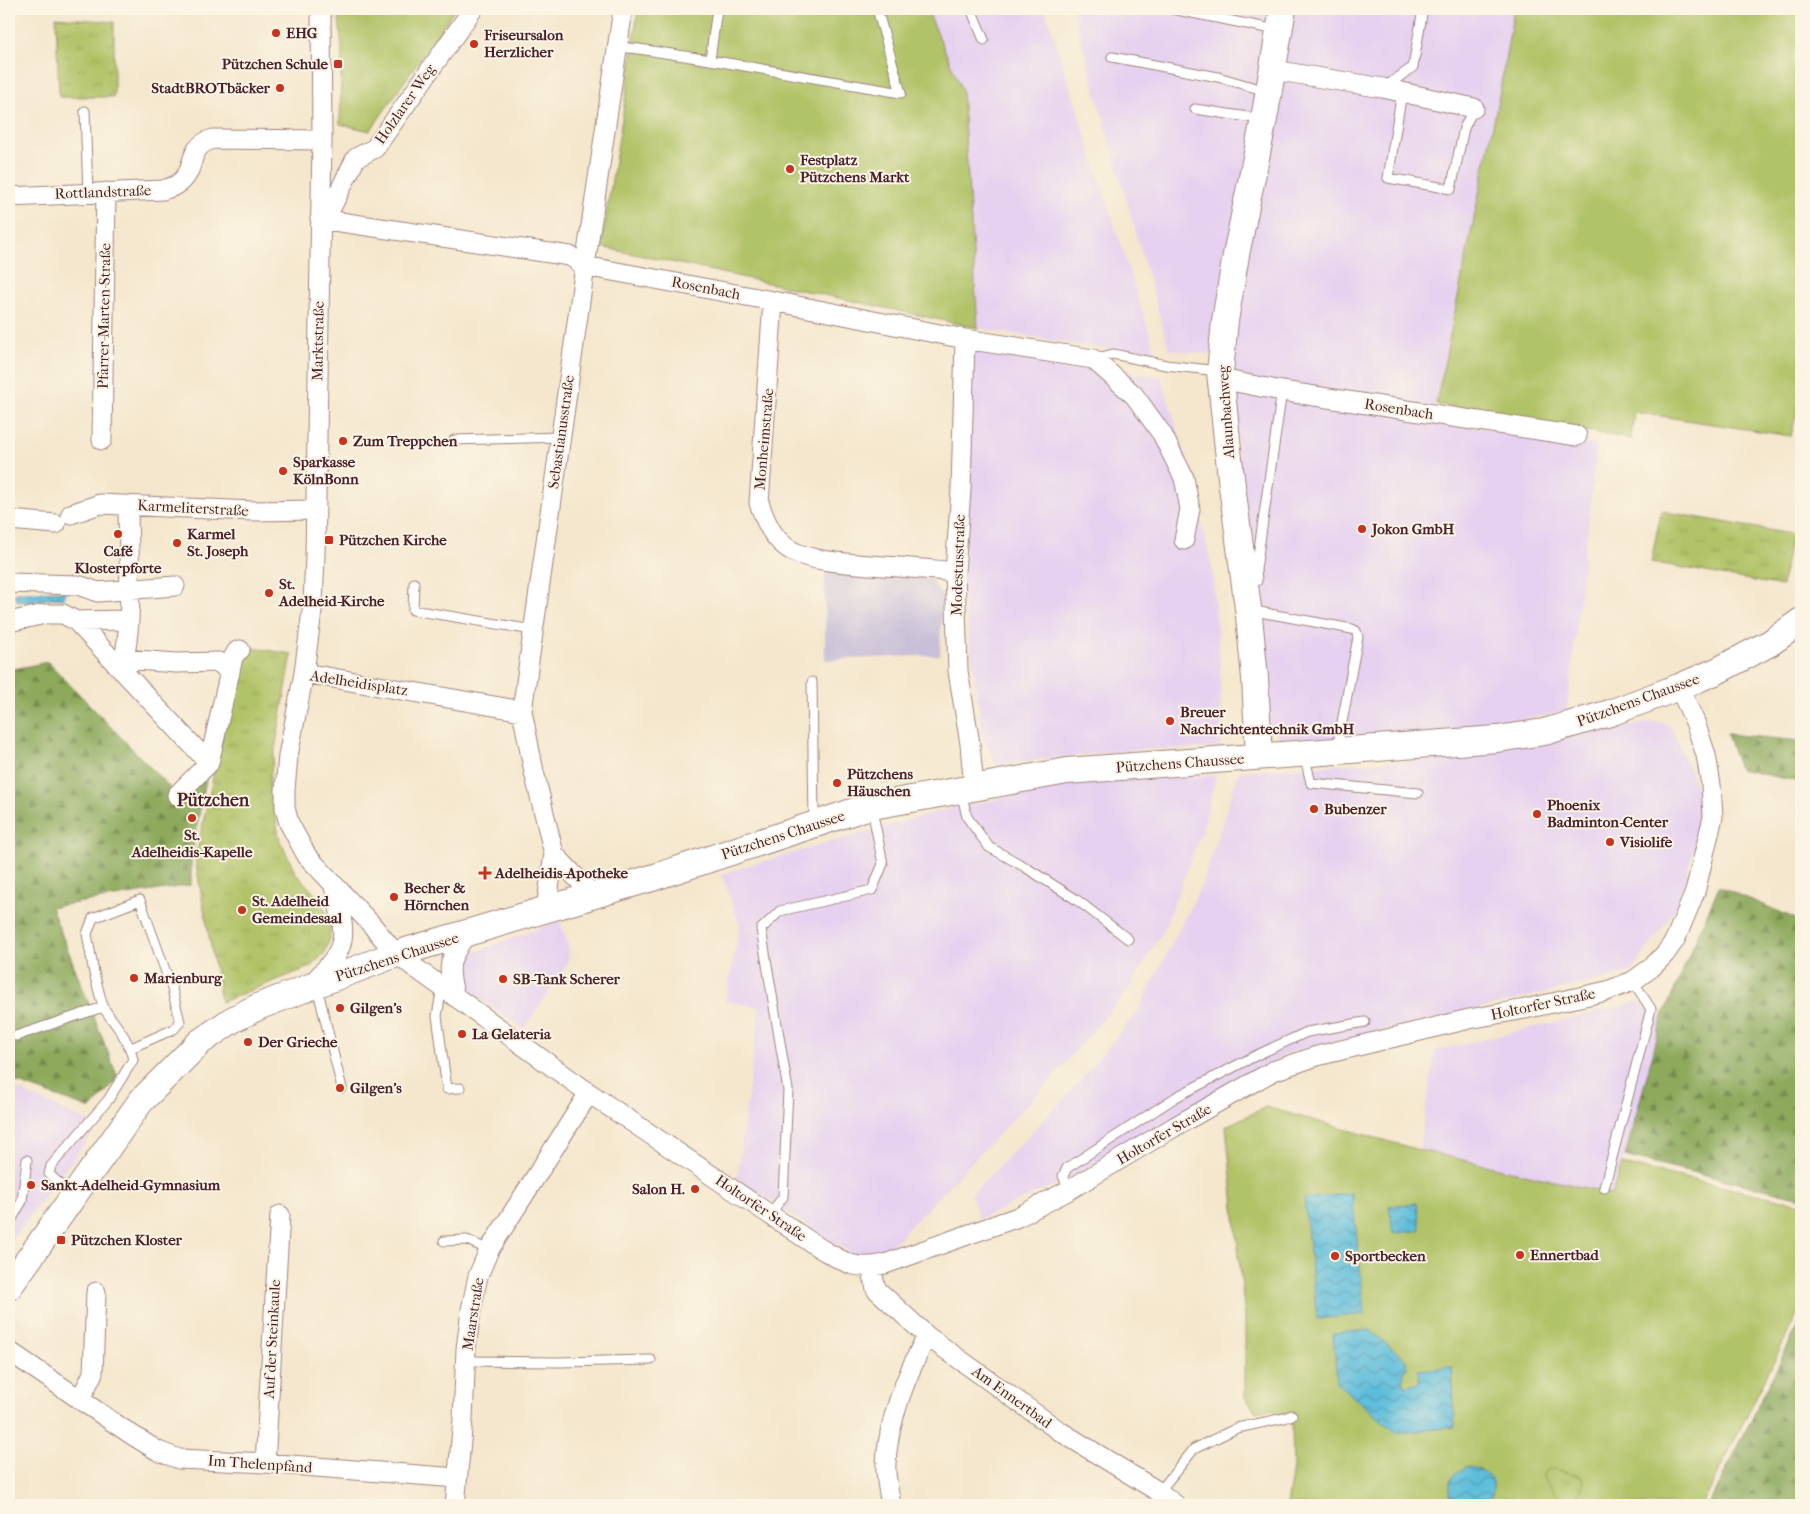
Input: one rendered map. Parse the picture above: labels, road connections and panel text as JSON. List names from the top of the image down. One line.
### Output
{"streets":{"street":["Holzlarer Weg","Rottlandstraße","Rosenbach","Pfarrer-Marten-Straße","Marktstraße","Alaunbachweg","Sebastianusstraße","Monheimstraße","Karmeliterstraße","Modestusstraße","Adelheidisplatz","Pützchens Chaussee","Holtorfer Straße","Maarstraße","Auf der Steinkaule","Am Ennertbad","Im Thelenpfand"]},"crossings":[["Holzlarer Weg","Rosenbach"],["Holzlarer Weg","Marktstraße"],["Rottlandstraße","Pfarrer-Marten-Straße"],["Rottlandstraße","Marktstraße"],["Rosenbach","Marktstraße"],["Rosenbach","Alaunbachweg"],["Rosenbach","Sebastianusstraße"],["Rosenbach","Monheimstraße"],["Rosenbach","Modestusstraße"],["Marktstraße","Karmeliterstraße"],["Marktstraße","Adelheidisplatz"],["Alaunbachweg","Pützchens Chaussee"],["Sebastianusstraße","Adelheidisplatz"],["Sebastianusstraße","Pützchens Chaussee"],["Monheimstraße","Modestusstraße"],["Modestusstraße","Pützchens Chaussee"],["Adelheidisplatz","Pützchens Chaussee"],["Adelheidisplatz","Holtorfer Straße"],["Pützchens Chaussee","Holtorfer Straße"],["Holtorfer Straße","Maarstraße"],["Holtorfer Straße","Am Ennertbad"],["Maarstraße","Im Thelenpfand"],["Auf der Steinkaule","Im Thelenpfand"]],"districts":["Pützchen"],"places":{"other":["EHG","Friseursalon Herzlicher","StadtBROTbäcker","Festplatz Pützchens Markt","Zum Treppchen","Sparkasse KölnBonn","Jokon GmbH","Café Klosterpforte","Karmel St. Joseph","St. Adelheid-Kirche","Breuer Nachrichtentechnik GmbH","Pützchens Häuschen","Bubenzer","Phoenix Badminton-Center","St. Adelheidis-Kapelle","Visiolife","Becher & Hörnchen","St. Adelheid Gemeindesaal","Marienburg","SB-Tank Scherer","Gilgen's","La Gelateria","Der Grieche","Gilgen’s","Sankt-Adelheid-Gymnasium","Salon H.","Ennertbad","Sportbecken"],"transit":["Pützchen Schule","Pützchen Kirche","Pützchen Kloster"],"health":["Adelheidis-Apotheke"]}}
